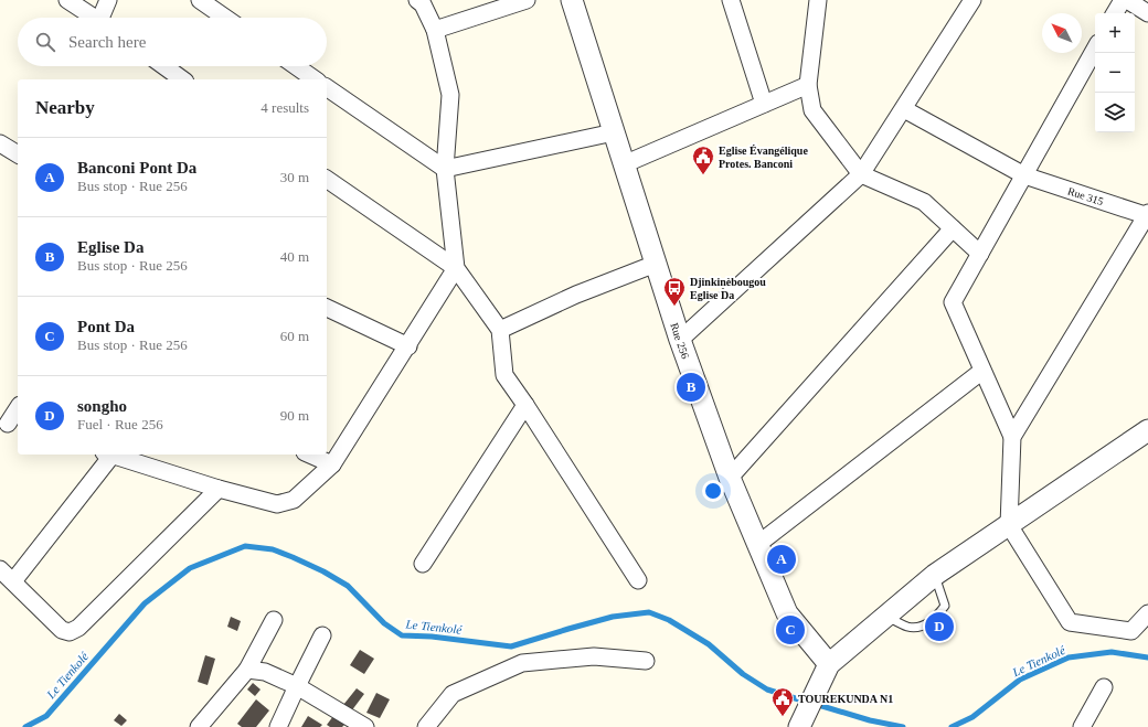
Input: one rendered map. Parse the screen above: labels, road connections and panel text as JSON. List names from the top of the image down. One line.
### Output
{"streets":{"street":["Rue 315","Rue 256"]},"water":["Le Tienkolé"],"places":{"public building":["Eglise Évangélique Protes. Banconi","TOUREKUNDA N1"],"bus stop":["Djinkinèbougou Eglise Da"]},"north":"top left","page":{"map_buttons":["+","−"],"search":"Search here","heading":["Nearby","4 results"],"list":[{"mark":"A","name":"Banconi Pont Da","note":"Bus stop · Rue 256","value":"30 m"},{"mark":"B","name":"Eglise Da","note":"Bus stop · Rue 256","value":"40 m"},{"mark":"C","name":"Pont Da","note":"Bus stop · Rue 256","value":"60 m"},{"mark":"D","name":"songho","note":"Fuel · Rue 256","value":"90 m"}],"pins":["B","A","D","C"]}}
